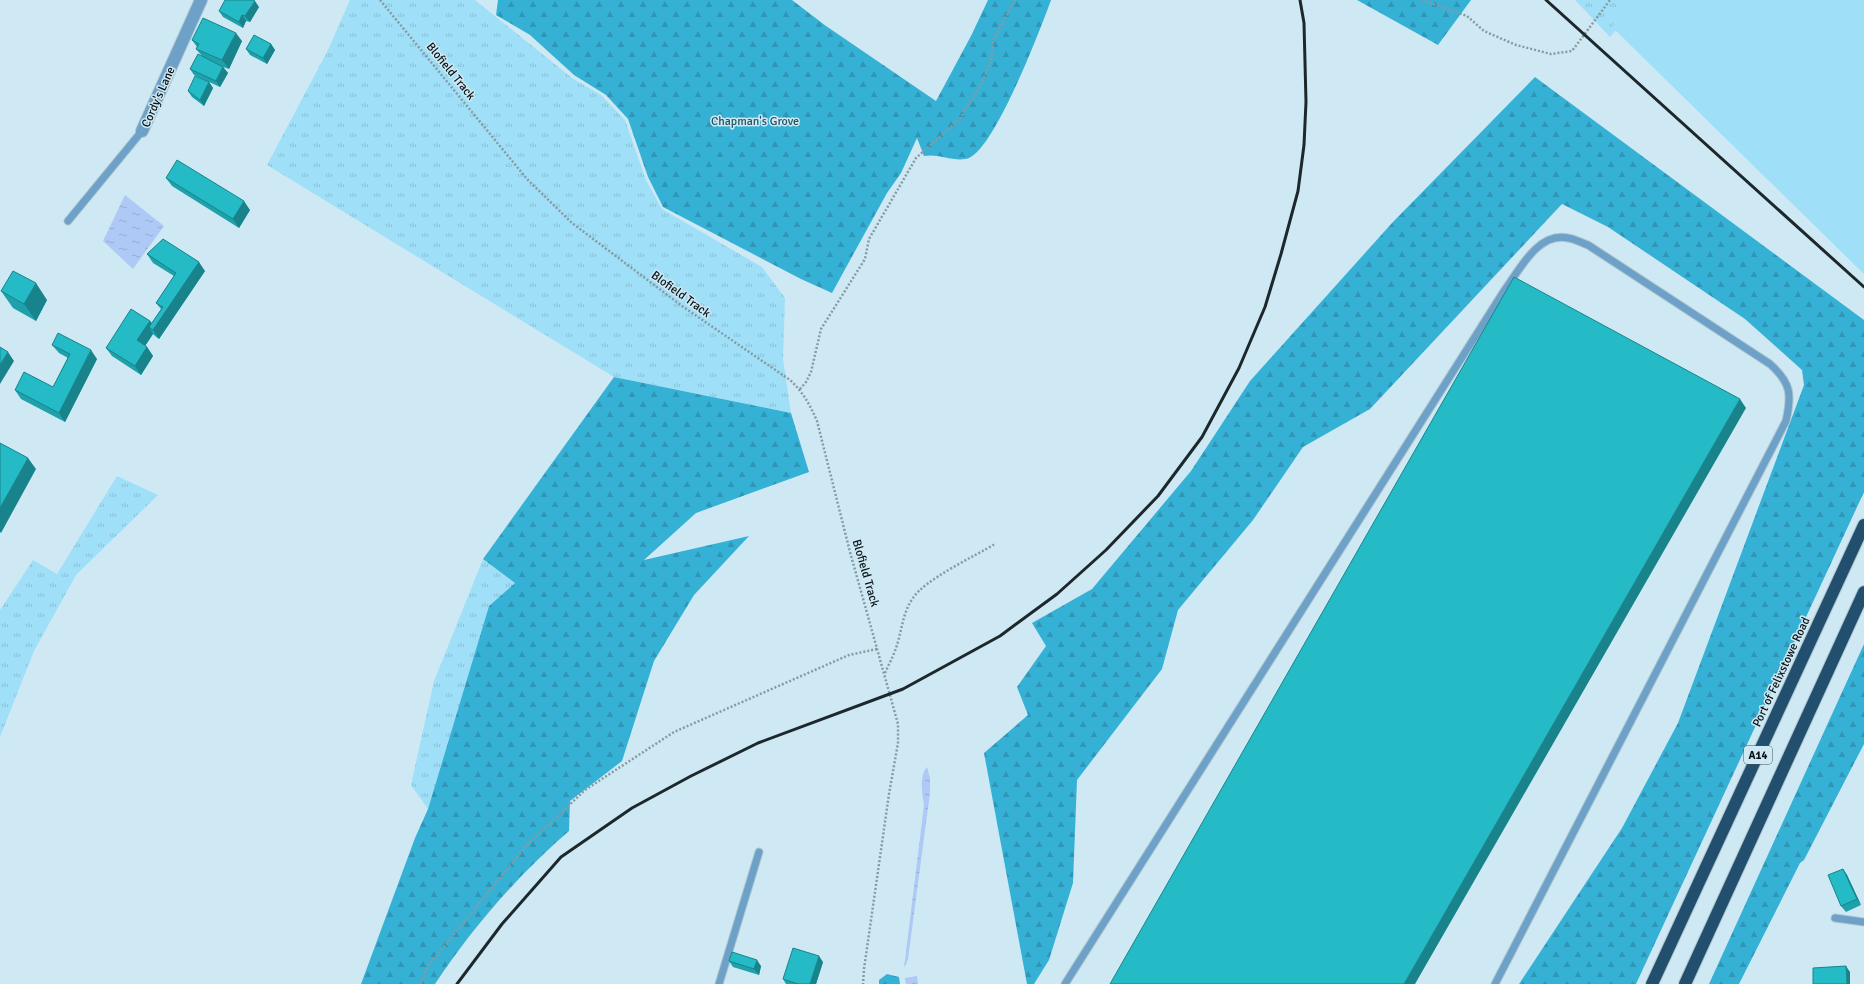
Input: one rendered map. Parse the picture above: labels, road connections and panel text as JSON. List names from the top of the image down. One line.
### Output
{"streets":{"highway":["Port of Felixstowe Road","A14"],"street":["Cordy's Lane"],"path":["Blofield Track"]},"parks":["Chapman's Grove"]}
